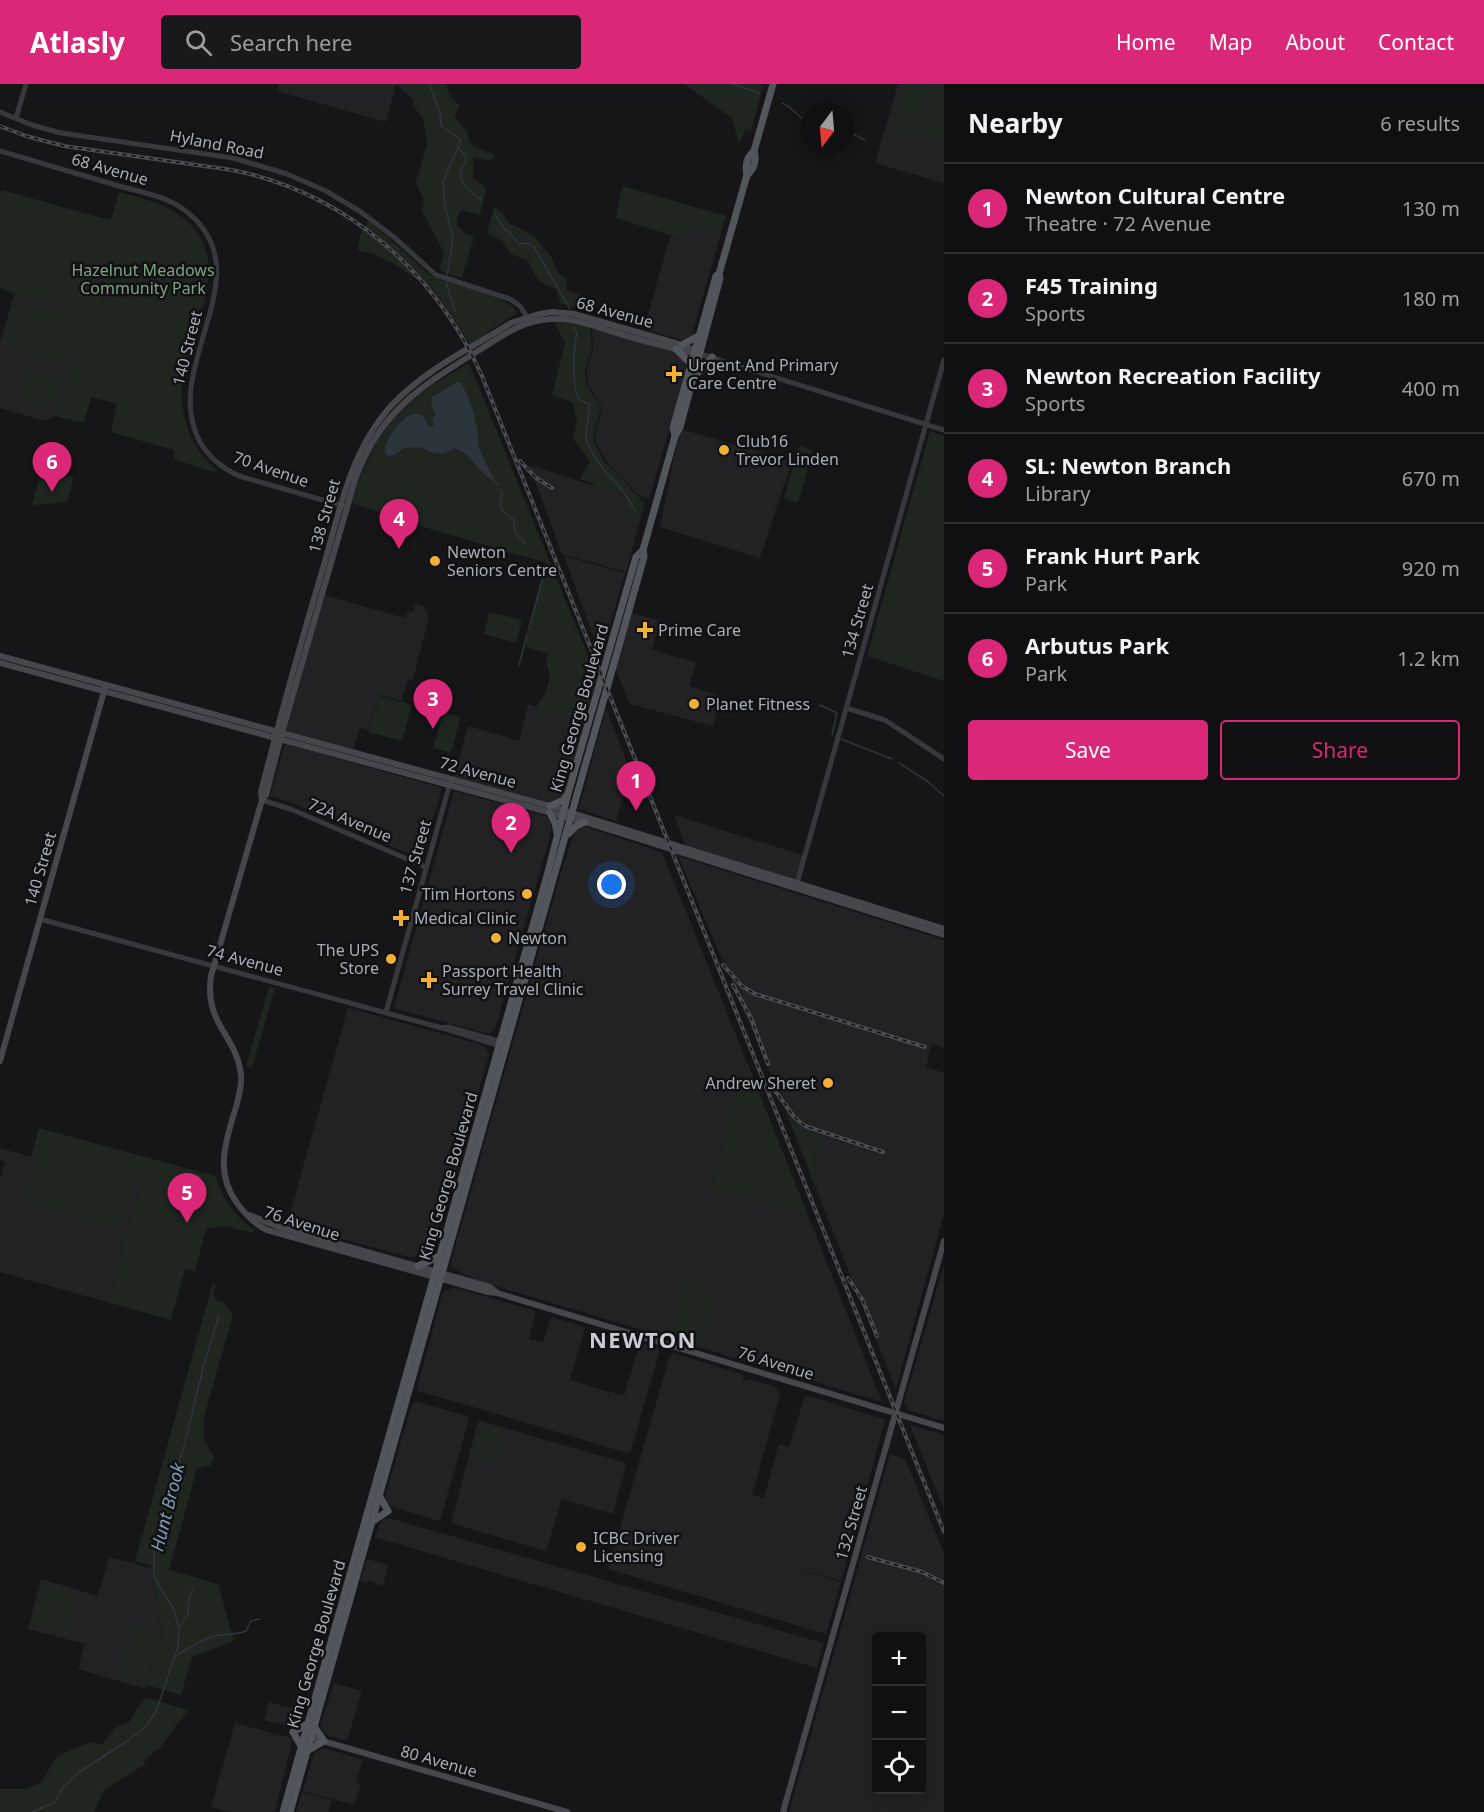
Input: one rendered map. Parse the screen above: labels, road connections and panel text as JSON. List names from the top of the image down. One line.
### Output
{"streets":{"main road":["68 Avenue","140 Street","138 Street","King George Boulevard","72 Avenue","76 Avenue","132 Street","80 Avenue"],"street":["Hyland Road","70 Avenue","134 Street","72A Avenue","137 Street","74 Avenue"]},"crossings":[["Hyland Road","68 Avenue"],["Hyland Road","138 Street"],["68 Avenue","140 Street"],["68 Avenue","138 Street"],["68 Avenue","134 Street"],["68 Avenue","King George Boulevard"],["140 Street","70 Avenue"],["140 Street","72 Avenue"],["140 Street","74 Avenue"],["70 Avenue","138 Street"],["138 Street","72 Avenue"],["138 Street","72A Avenue"],["138 Street","74 Avenue"],["138 Street","76 Avenue"],["134 Street","72 Avenue"],["King George Boulevard","72 Avenue"],["King George Boulevard","74 Avenue"],["King George Boulevard","76 Avenue"],["King George Boulevard","80 Avenue"],["72 Avenue","137 Street"],["72A Avenue","137 Street"],["137 Street","74 Avenue"],["76 Avenue","132 Street"]],"districts":["NEWTON"],"water":["Hunt Brook"],"parks":["Hazelnut Meadows Community Park"],"places":{"health":["Urgent And Primary Care Centre","Prime Care","Medical Clinic","Passport Health Surrey Travel Clinic"],"other":["Club16 Trevor Linden","Newton Seniors Centre","Planet Fitness","Tim Hortons","Newton","The UPS Store","Andrew Sheret","ICBC Driver Licensing"]},"north":"bottom","page":{"header":"Atlasly","search":"Search here","nav":["Home","Map","About","Contact"],"heading":["Nearby","6 results"],"list":[{"mark":"1","name":"Newton Cultural Centre","note":"Theatre · 72 Avenue","value":"130 m"},{"mark":"2","name":"F45 Training","note":"Sports","value":"180 m"},{"mark":"3","name":"Newton Recreation Facility","note":"Sports","value":"400 m"},{"mark":"4","name":"SL: Newton Branch","note":"Library","value":"670 m"},{"mark":"5","name":"Frank Hurt Park","note":"Park","value":"920 m"},{"mark":"6","name":"Arbutus Park","note":"Park","value":"1.2 km"}],"pins":["6","4","3","1","2","5"],"buttons":["Save","Share"],"map_buttons":["+","−"]}}
